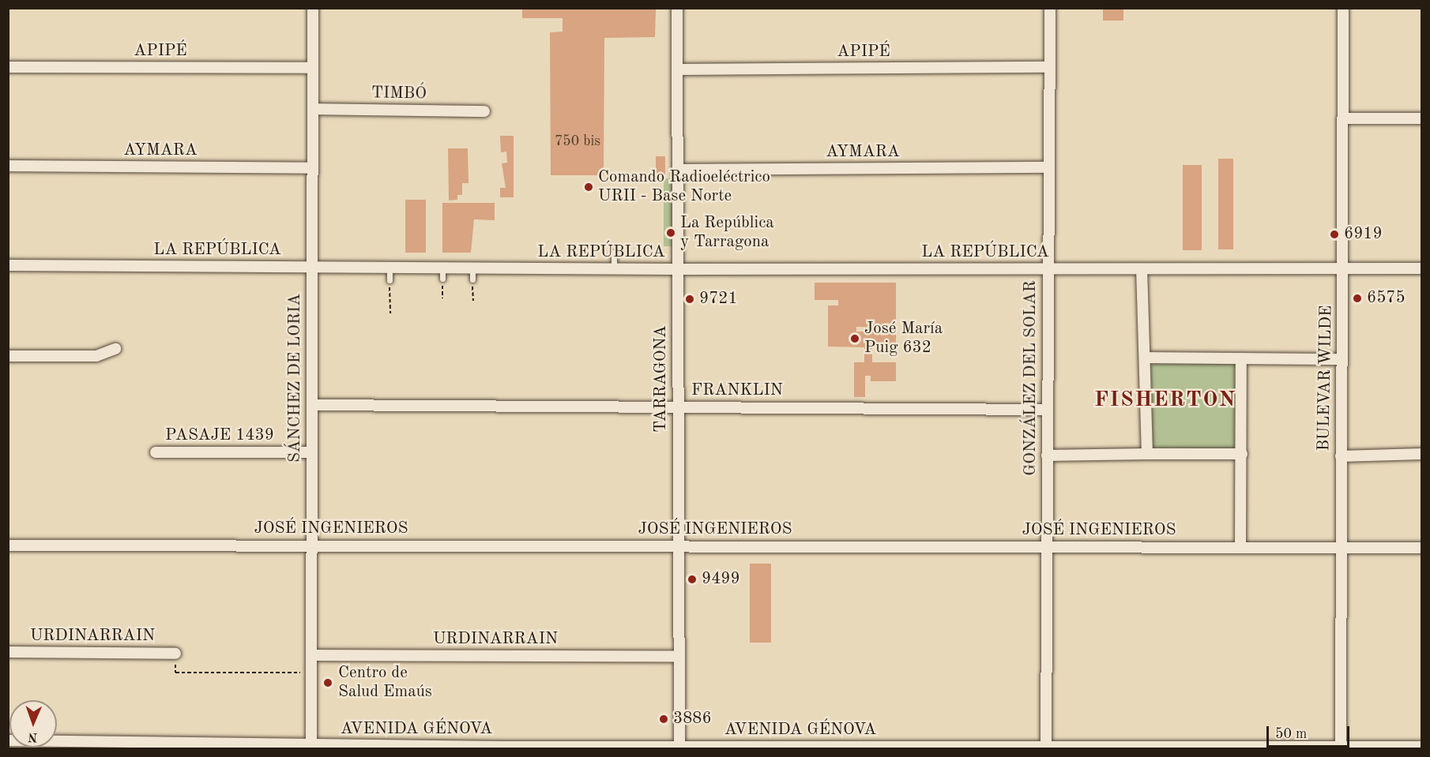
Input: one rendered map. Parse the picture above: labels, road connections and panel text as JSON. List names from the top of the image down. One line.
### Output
{"streets":{"street":["APIPÉ","TIMBÓ","AYMARA","LA REPÚBLICA","SÁNCHEZ DE LORIA","GONZÁLEZ DEL SOLAR","BULEVAR WILDE","TARRAGONA","FRANKLIN","PASAJE 1439","JOSÉ INGENIEROS","URDINARRAIN","AVENIDA GÉNOVA"]},"crossings":[["APIPÉ","SÁNCHEZ DE LORIA"],["APIPÉ","GONZÁLEZ DEL SOLAR"],["APIPÉ","TARRAGONA"],["TIMBÓ","SÁNCHEZ DE LORIA"],["AYMARA","SÁNCHEZ DE LORIA"],["AYMARA","GONZÁLEZ DEL SOLAR"],["AYMARA","TARRAGONA"],["LA REPÚBLICA","SÁNCHEZ DE LORIA"],["LA REPÚBLICA","GONZÁLEZ DEL SOLAR"],["LA REPÚBLICA","BULEVAR WILDE"],["LA REPÚBLICA","TARRAGONA"],["SÁNCHEZ DE LORIA","FRANKLIN"],["SÁNCHEZ DE LORIA","PASAJE 1439"],["SÁNCHEZ DE LORIA","JOSÉ INGENIEROS"],["SÁNCHEZ DE LORIA","URDINARRAIN"],["SÁNCHEZ DE LORIA","AVENIDA GÉNOVA"],["GONZÁLEZ DEL SOLAR","FRANKLIN"],["GONZÁLEZ DEL SOLAR","JOSÉ INGENIEROS"],["GONZÁLEZ DEL SOLAR","AVENIDA GÉNOVA"],["BULEVAR WILDE","JOSÉ INGENIEROS"],["BULEVAR WILDE","AVENIDA GÉNOVA"],["TARRAGONA","FRANKLIN"],["TARRAGONA","JOSÉ INGENIEROS"],["TARRAGONA","URDINARRAIN"],["TARRAGONA","AVENIDA GÉNOVA"]],"districts":["FISHERTON"],"places":["Comando Radioeléctrico URII - Base Norte","La República y Tarragona","6919","6575","9721","José María Puig 632","9499","Centro de Salud Emaús","3886"],"house_numbers":["750 bis"],"scale_bar":"50 m","north":"bottom"}
